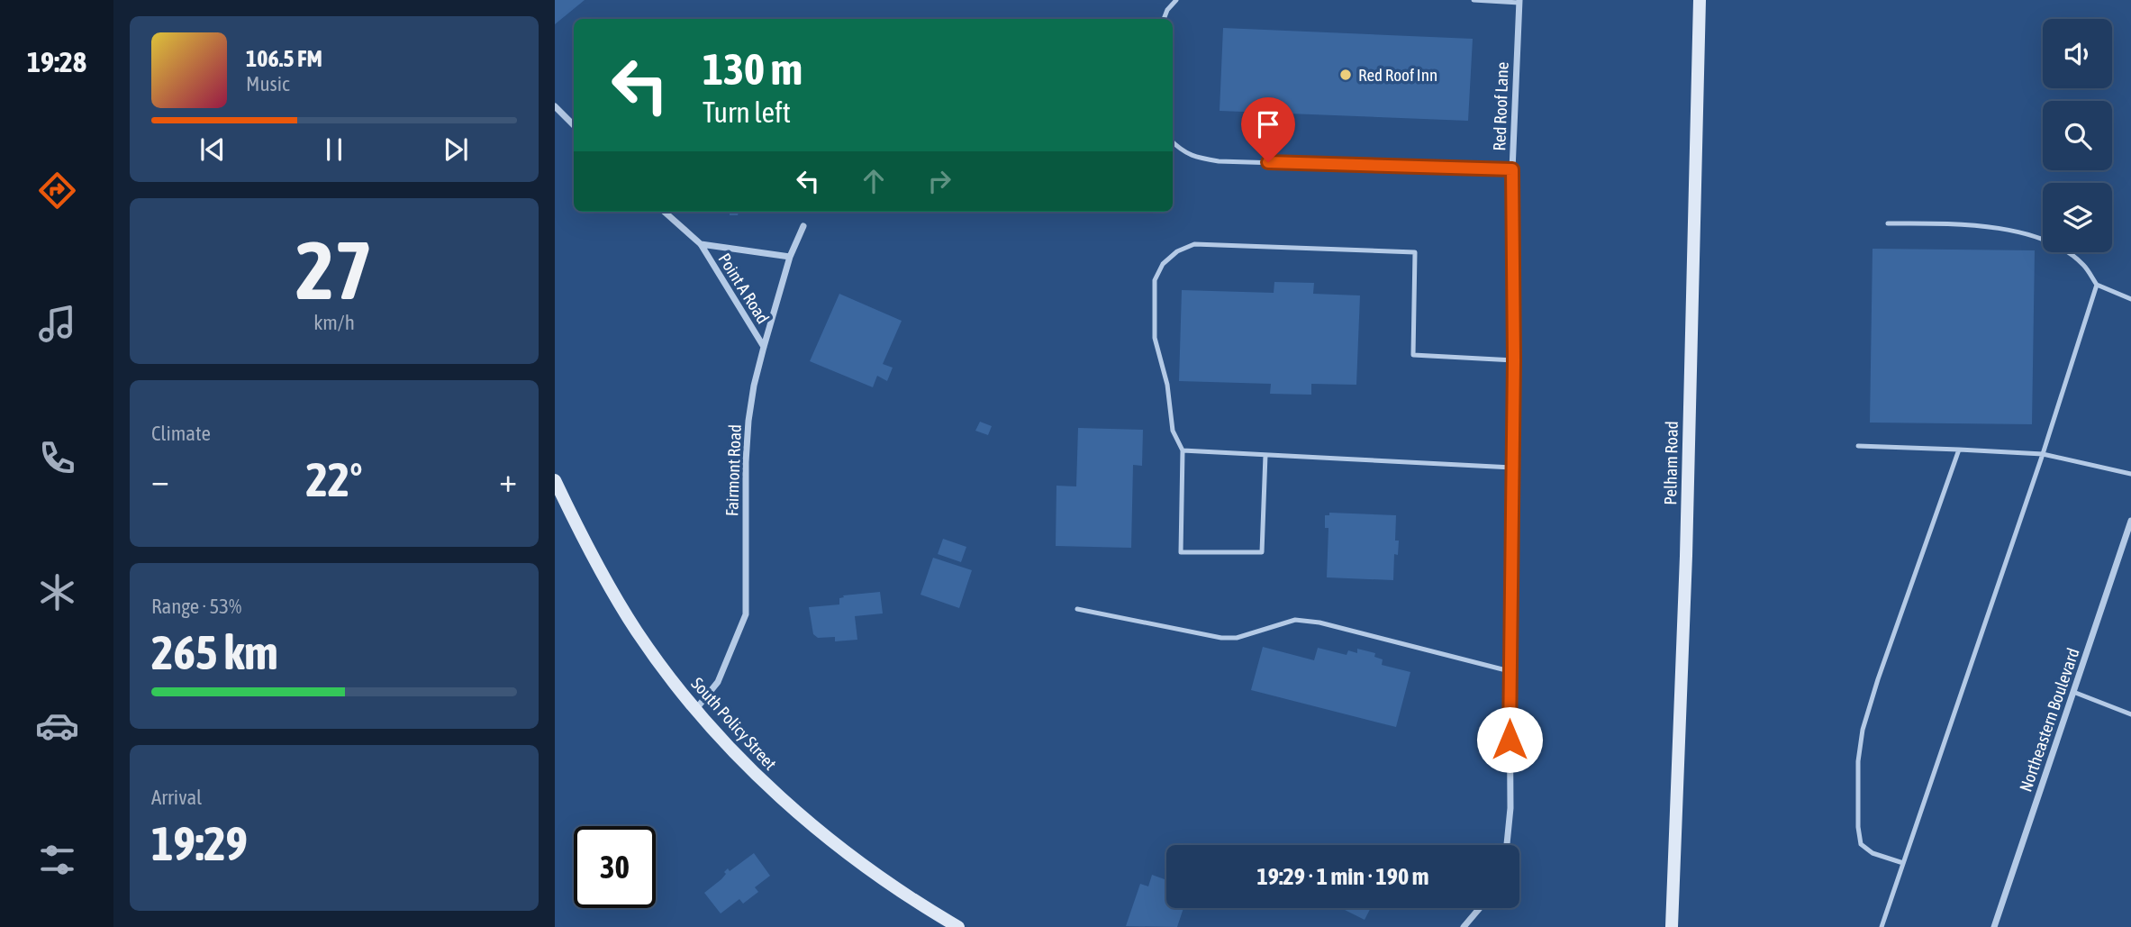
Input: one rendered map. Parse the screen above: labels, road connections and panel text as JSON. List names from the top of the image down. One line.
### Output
{"streets":{"main road":["Pelham Road","South Policy Street"],"street":["Red Roof Lane","Point A Road","Fairmont Road","Northeastern Boulevard"]},"crossings":[["Point A Road","Fairmont Road"],["Fairmont Road","South Policy Street"]],"places":["Red Roof Inn"],"page":{"tabs":"19:28","turn":["130 m","Turn left"],"song":["106.5 FM","Music"],"tile":[["27","km/h"],"Climate",["Range · 53%","265 km"],["Arrival","19:29"]],"heat":["−","22°","+"],"limit":"30","trip":"19:29 · 1 min · 190 m"}}
